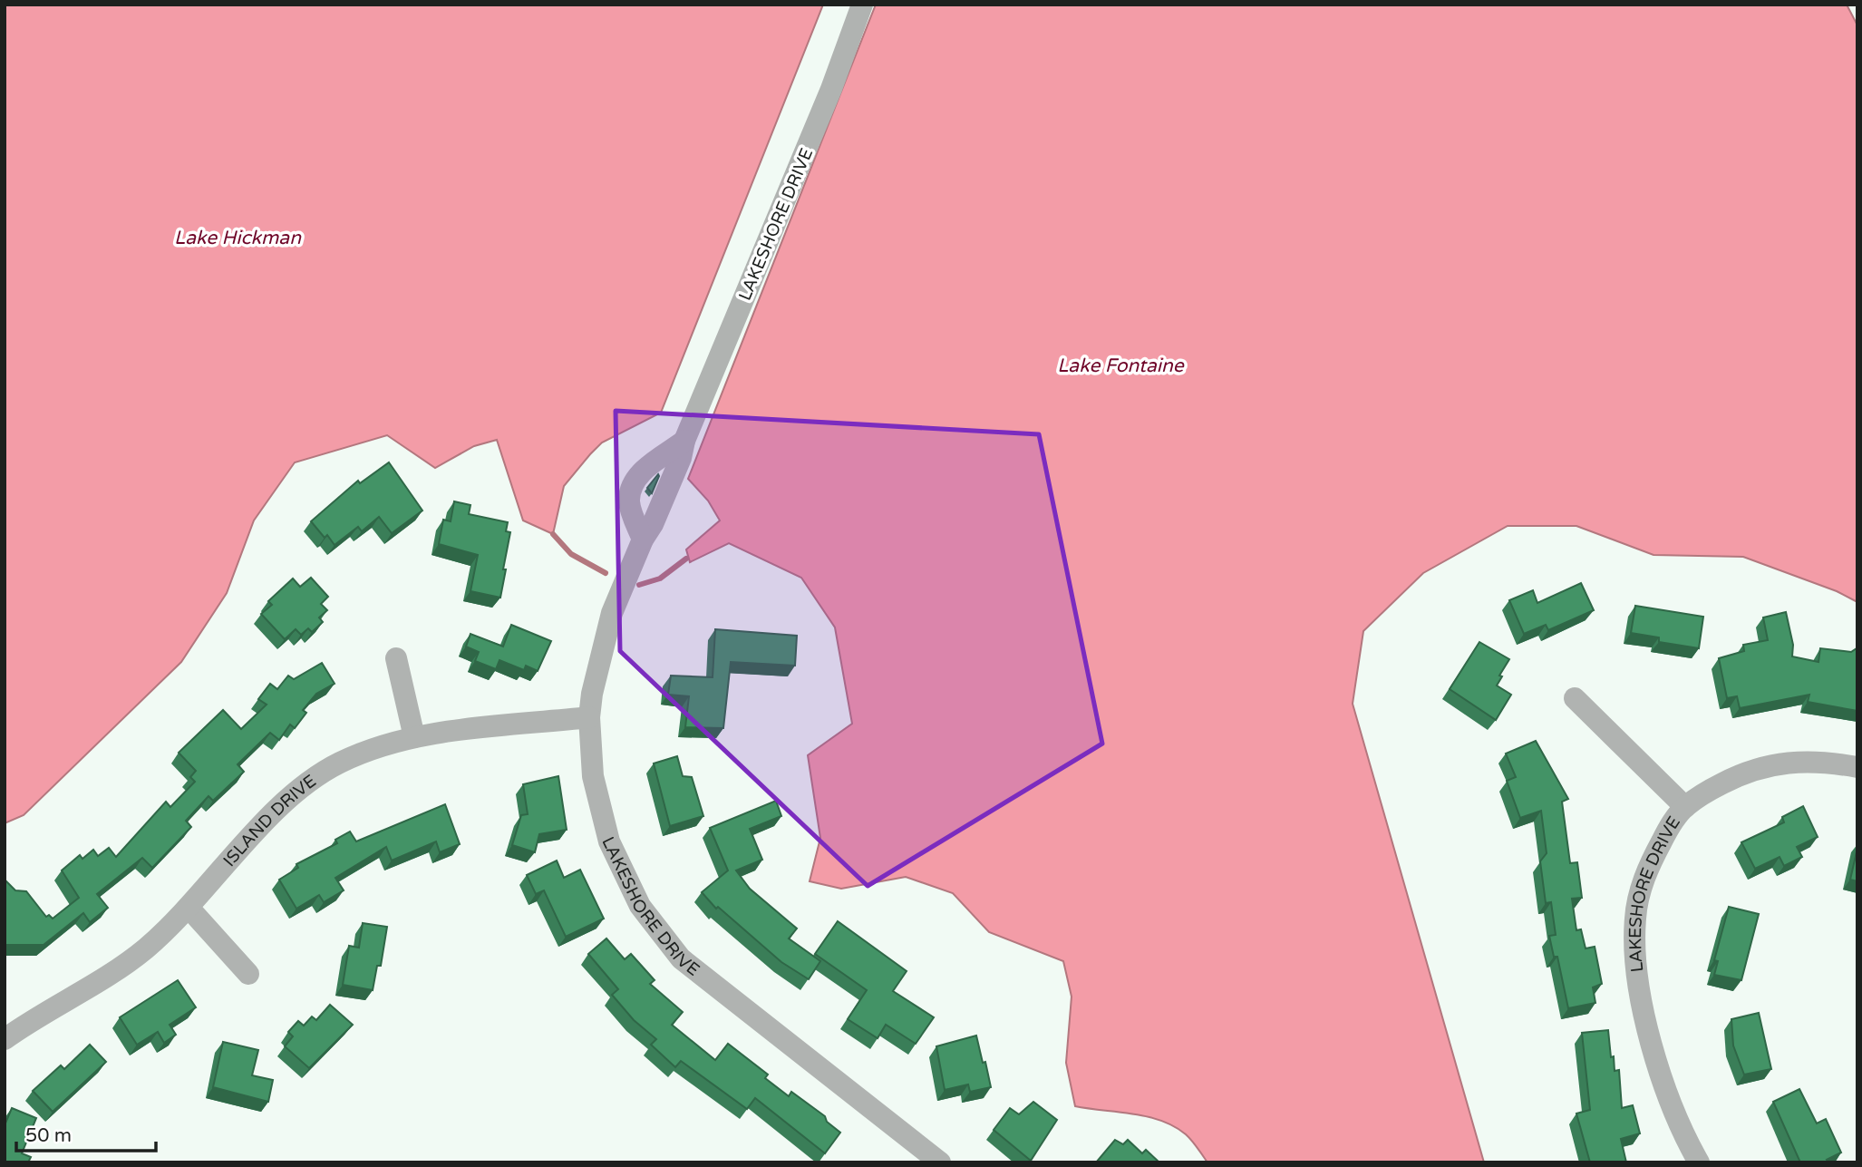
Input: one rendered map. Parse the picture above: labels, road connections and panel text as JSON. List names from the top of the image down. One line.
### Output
{"streets":{"street":["LAKESHORE DRIVE","ISLAND DRIVE"]},"crossings":[["LAKESHORE DRIVE","ISLAND DRIVE"]],"water":["Lake Hickman","Lake Fontaine"],"scale_bar":"50 m"}
